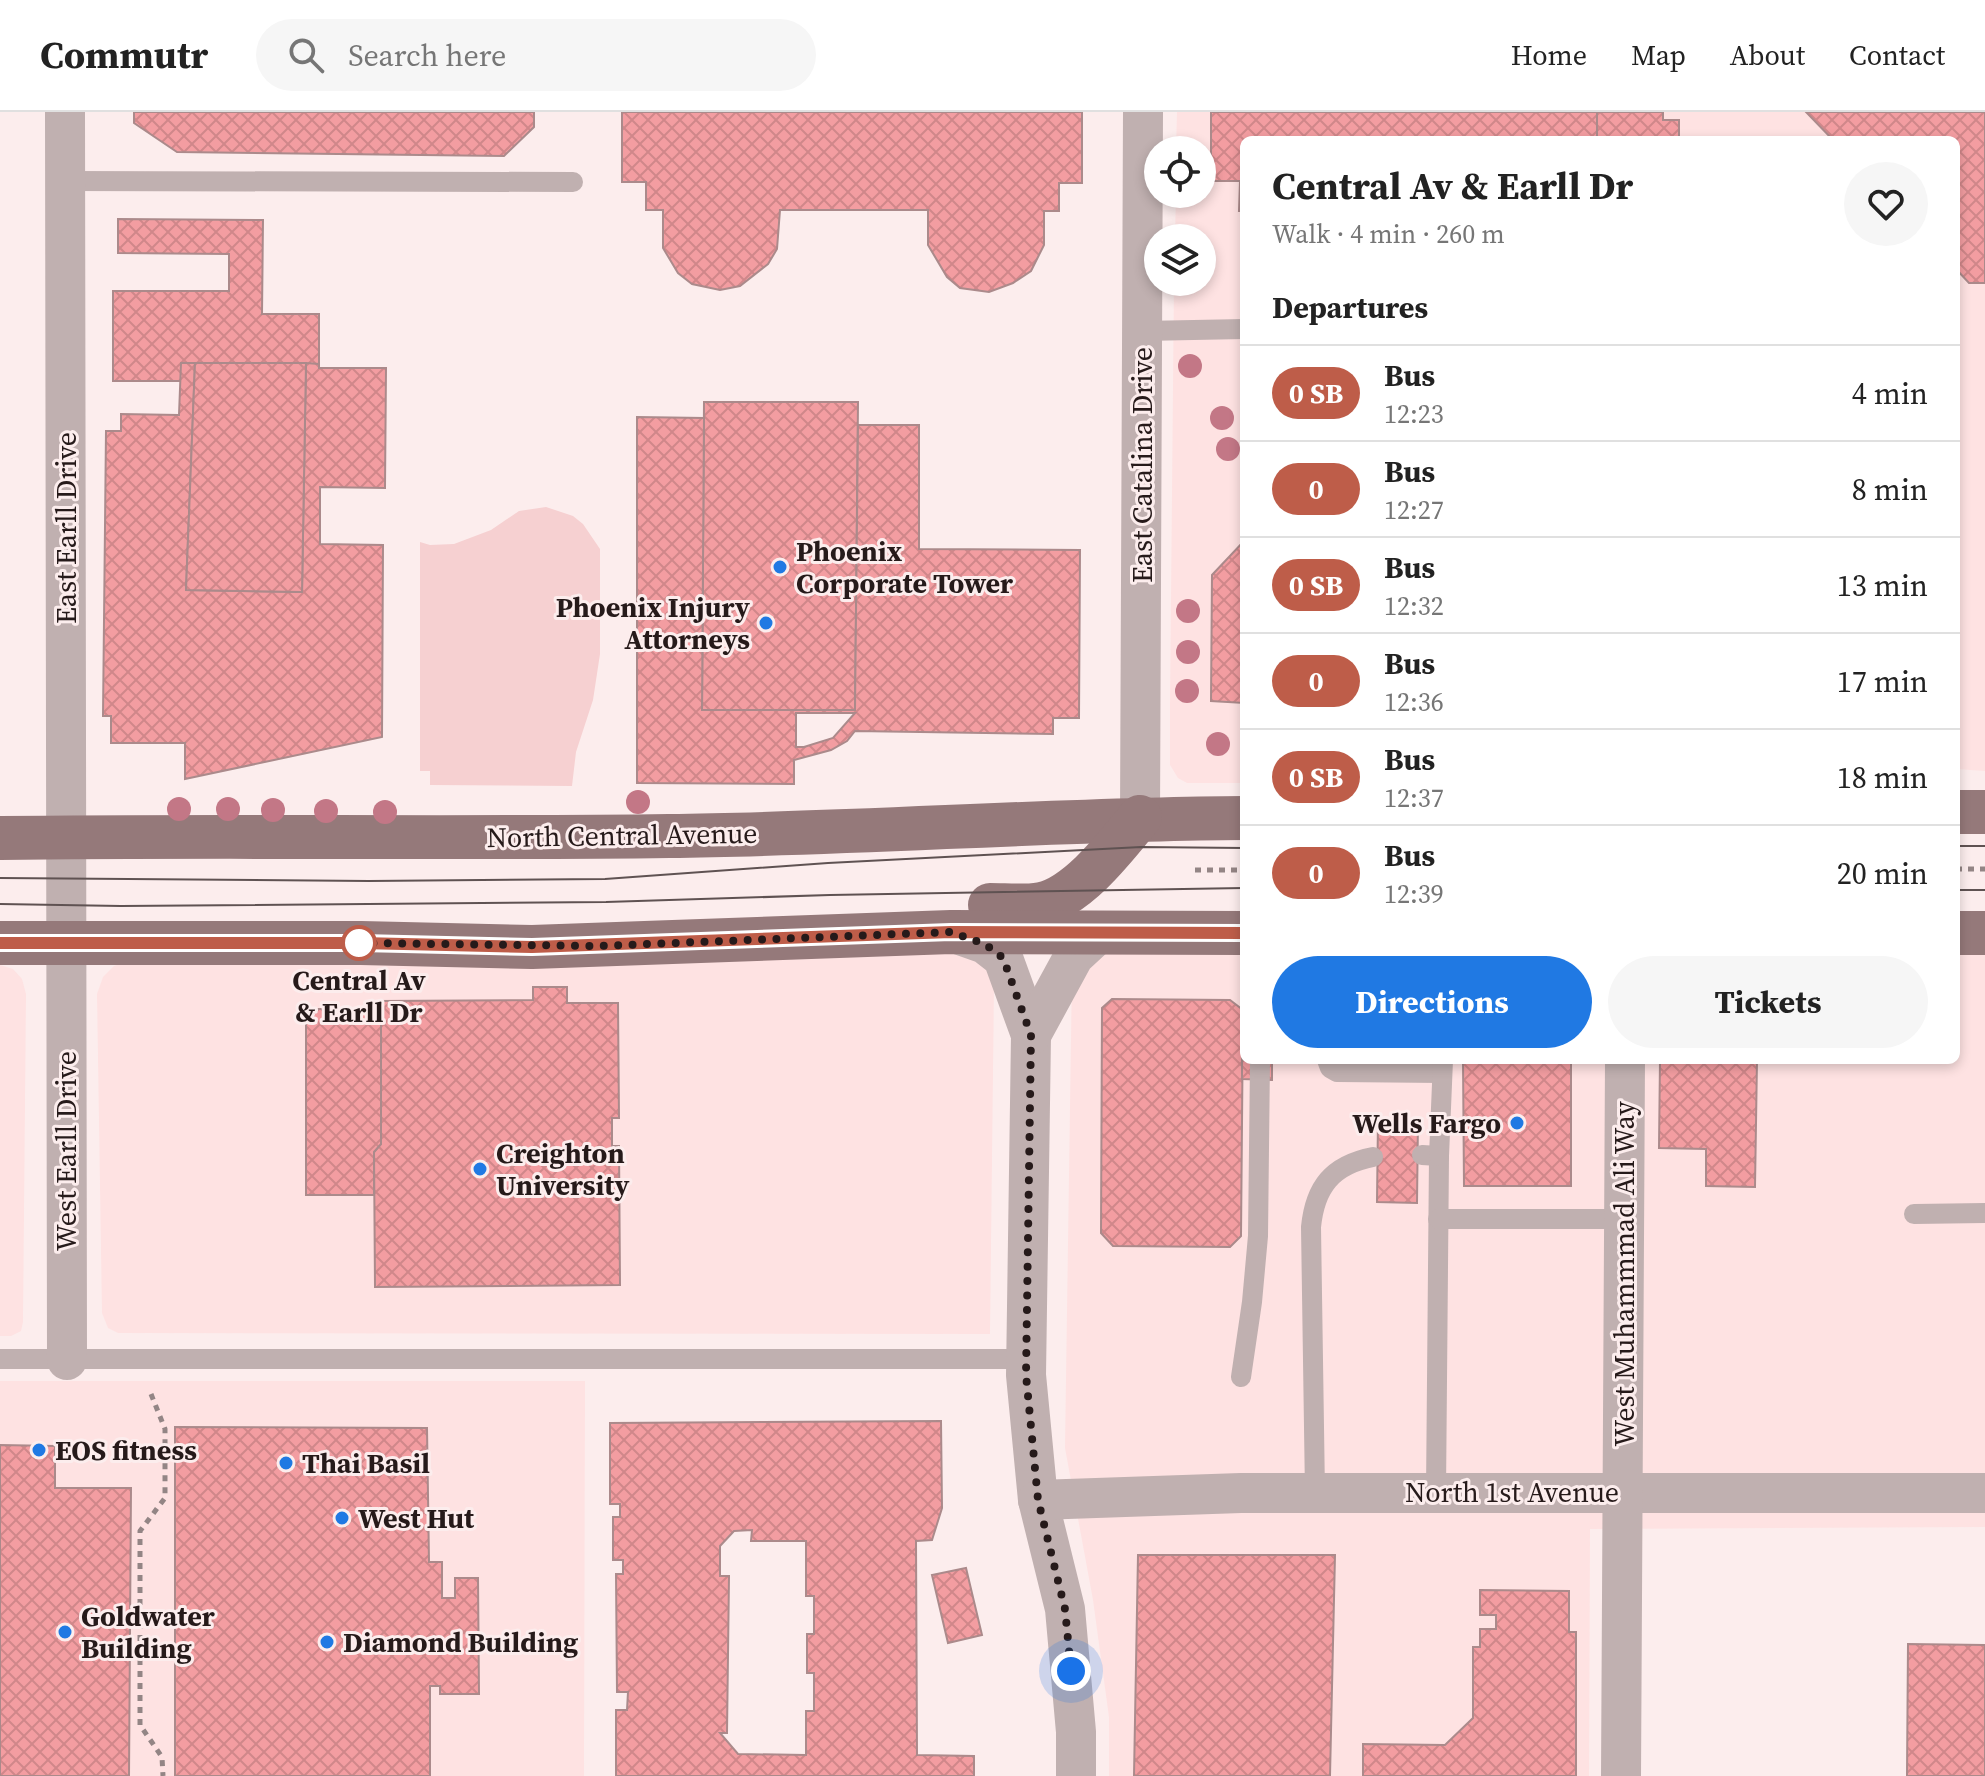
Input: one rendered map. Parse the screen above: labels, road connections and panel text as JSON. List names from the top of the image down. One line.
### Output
{"streets":{"main road":["North Central Avenue"],"street":["East Catalina Drive","East Earll Drive","West Earll Drive","West Muhammmad Ali Way","North 1st Avenue"]},"crossings":[["East Catalina Drive","North Central Avenue"],["East Earll Drive","North Central Avenue"],["East Earll Drive","West Earll Drive"],["West Muhammmad Ali Way","North 1st Avenue"]],"places":["Phoenix Corporate Tower","Phoenix Injury Attorneys","Central Av & Earll Dr","Wells Fargo","Creighton University","EOS fitness","Thai Basil","West Hut","Goldwater Building","Diamond Building"],"page":{"header":"Commutr","search":"Search here","nav":["Home","Map","About","Contact"],"heading":[["Central Av & Earll Dr","Walk · 4 min · 260 m"],"Departures"],"list":[{"mark":"0 SB","name":"Bus","note":"12:23","value":"4 min"},{"mark":"0","name":"Bus","note":"12:27","value":"8 min"},{"mark":"0 SB","name":"Bus","note":"12:32","value":"13 min"},{"mark":"0","name":"Bus","note":"12:36","value":"17 min"},{"mark":"0 SB","name":"Bus","note":"12:37","value":"18 min"},{"mark":"0","name":"Bus","note":"12:39","value":"20 min"}],"buttons":["Directions","Tickets"]}}
